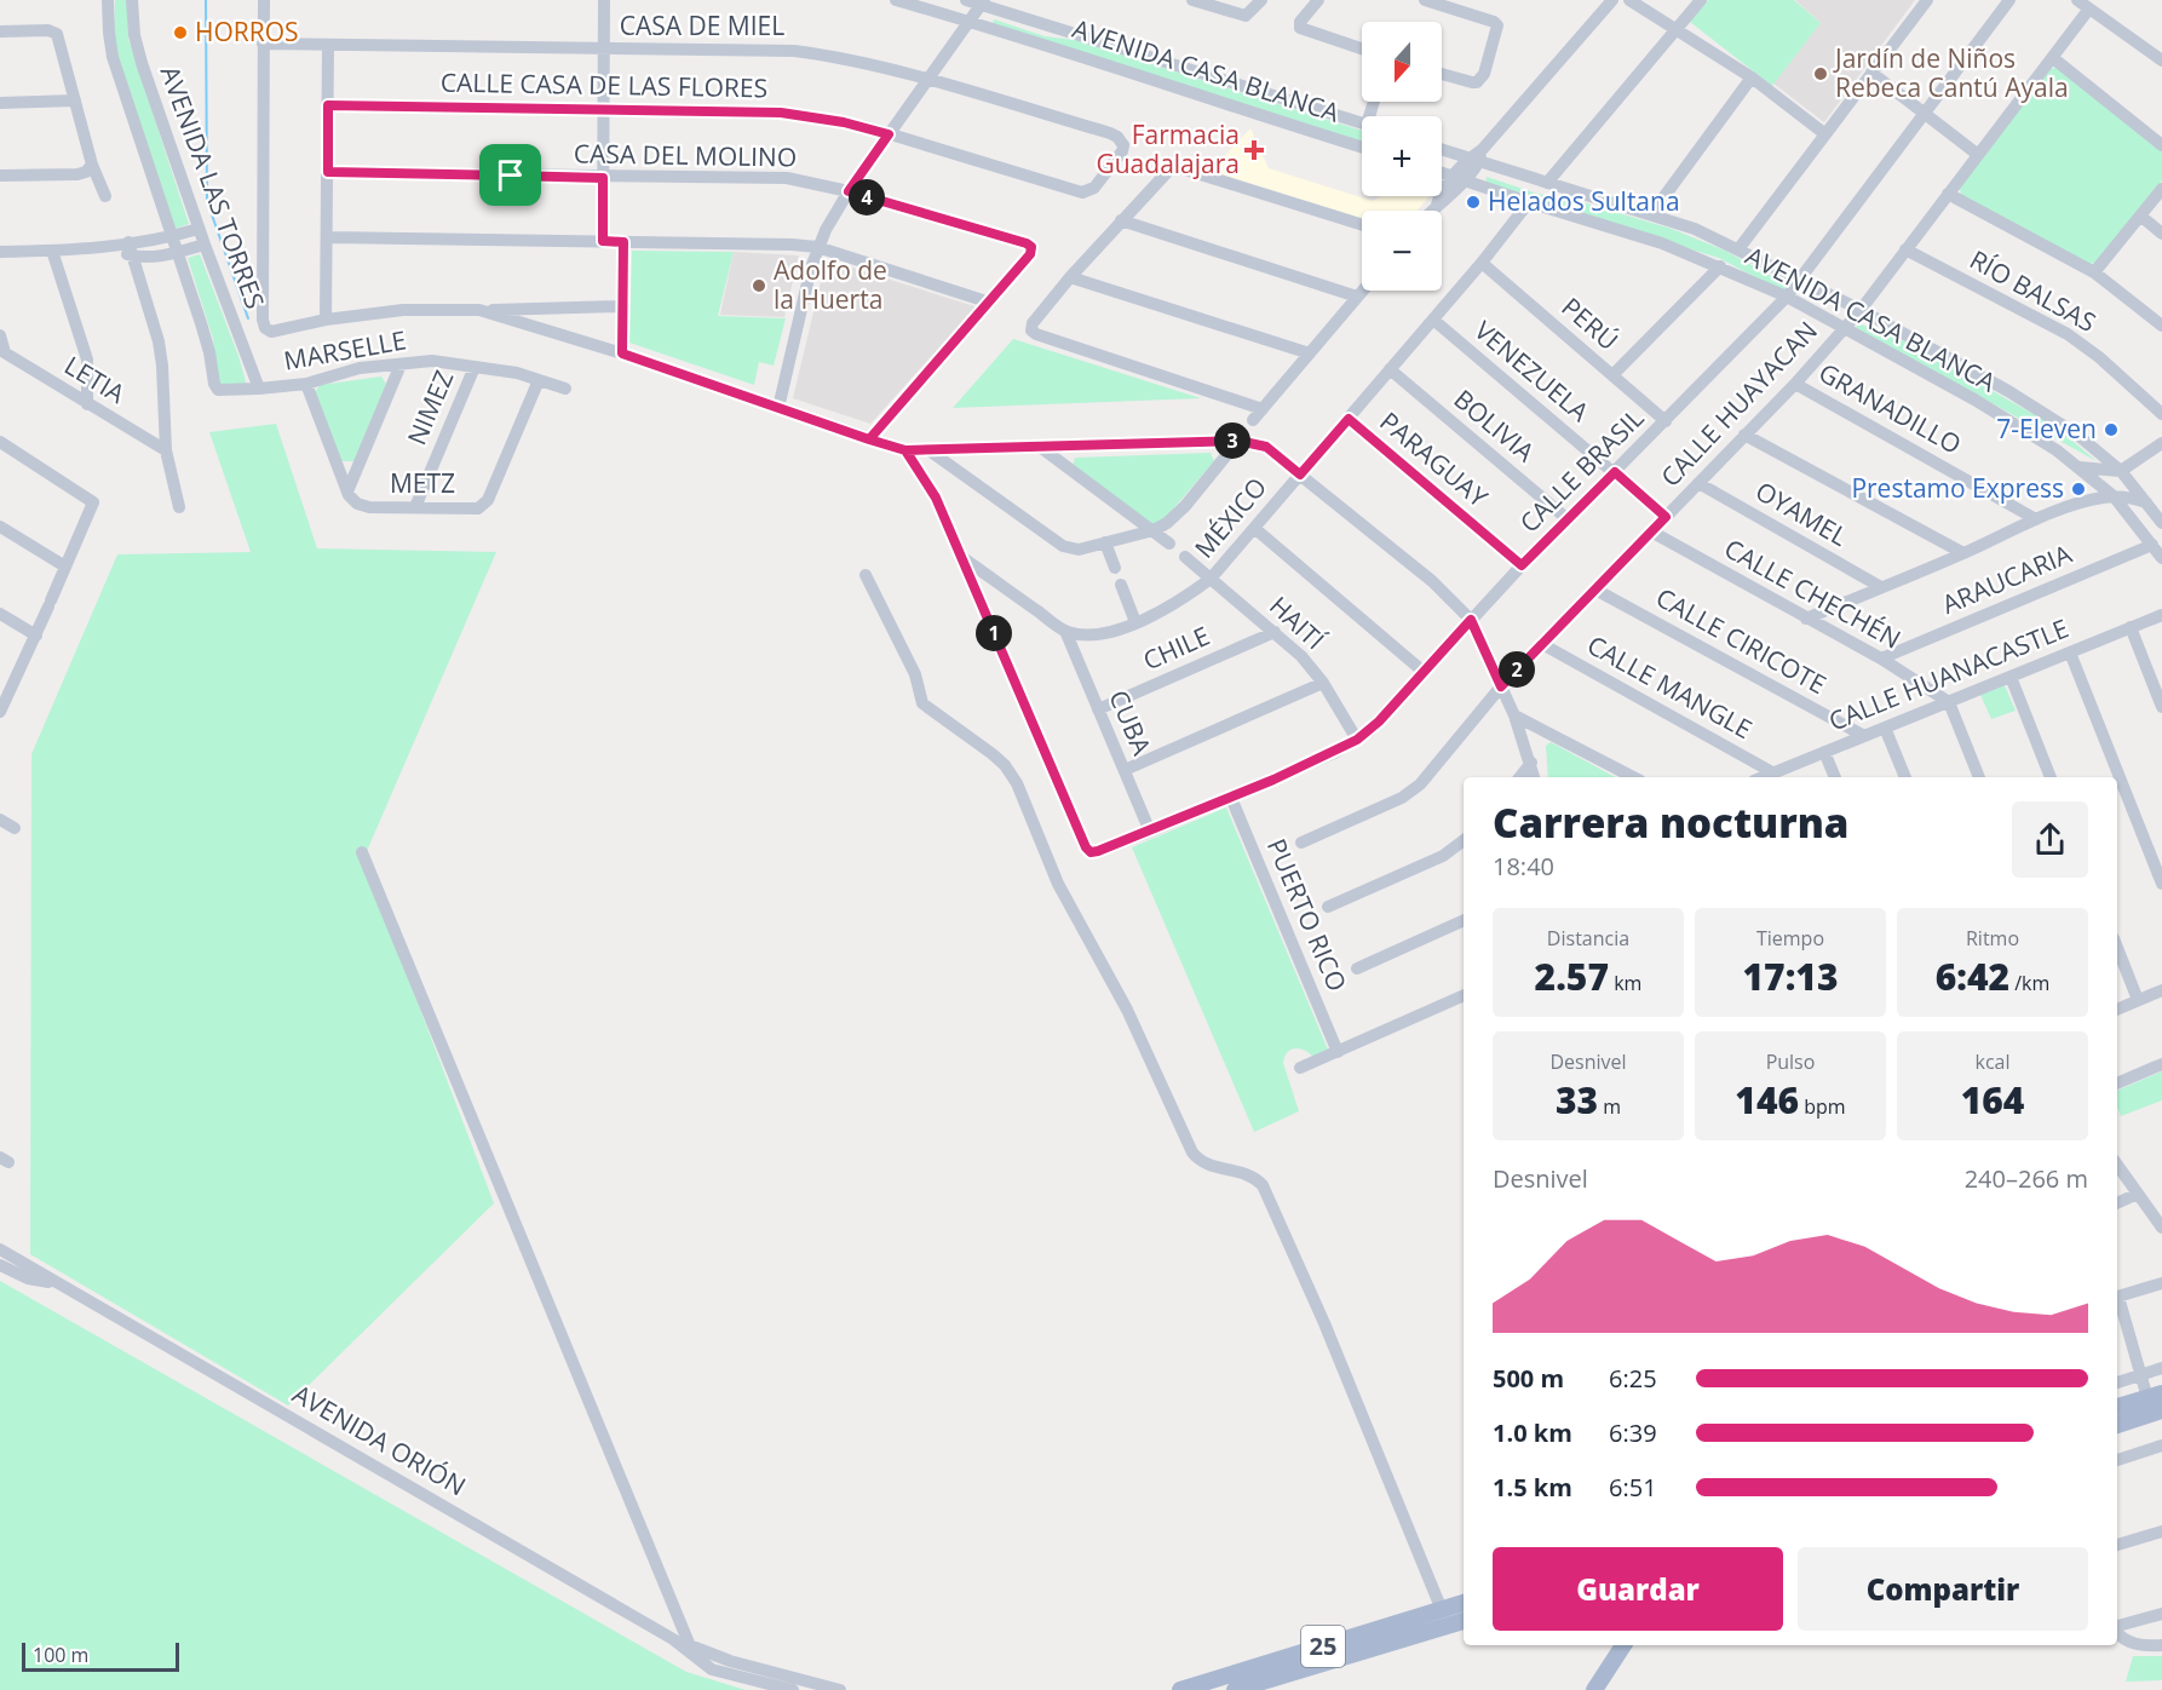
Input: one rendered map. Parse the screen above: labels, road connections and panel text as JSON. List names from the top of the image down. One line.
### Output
{"streets":{"main road":["25"],"street":["CASA DE MIEL","AVENIDA CASA BLANCA","CALLE CASA DE LAS FLORES","CASA DEL MOLINO","AVENIDA LAS TORRES","RÍO BALSAS","PERÚ","MARSELLE","VENEZUELA","LETIA","CALLE HUAYACAN","NIMEZ","GRANADILLO","BOLIVIA","PARAGUAY","CALLE BRASIL","METZ","OYAMEL","MÉXICO","ARAUCARIA","CALLE CHECHÉN","HAITÍ","CALLE CIRICOTE","CHILE","CALLE HUANACASTLE","CALLE MANGLE","CUBA","PUERTO RICO","AVENIDA ORIÓN"]},"crossings":[["CASA DE MIEL","CALLE CASA DE LAS FLORES"],["AVENIDA CASA BLANCA","CALLE HUAYACAN"],["AVENIDA CASA BLANCA","CALLE BRASIL"],["AVENIDA CASA BLANCA","MÉXICO"],["AVENIDA CASA BLANCA","ARAUCARIA"],["AVENIDA LAS TORRES","MARSELLE"],["RÍO BALSAS","CALLE HUAYACAN"],["PERÚ","CALLE BRASIL"],["PERÚ","MÉXICO"],["MARSELLE","NIMEZ"],["MARSELLE","METZ"],["VENEZUELA","CALLE HUAYACAN"],["VENEZUELA","CALLE BRASIL"],["VENEZUELA","MÉXICO"],["CALLE HUAYACAN","GRANADILLO"],["CALLE HUAYACAN","OYAMEL"],["CALLE HUAYACAN","CALLE CHECHÉN"],["CALLE HUAYACAN","CALLE CIRICOTE"],["CALLE HUAYACAN","CALLE MANGLE"],["NIMEZ","METZ"],["BOLIVIA","CALLE BRASIL"],["BOLIVIA","MÉXICO"],["PARAGUAY","CALLE BRASIL"],["PARAGUAY","MÉXICO"],["CALLE BRASIL","HAITÍ"],["CALLE BRASIL","CUBA"],["CALLE BRASIL","PUERTO RICO"],["MÉXICO","HAITÍ"],["MÉXICO","CUBA"],["ARAUCARIA","CALLE CHECHÉN"],["CALLE CHECHÉN","CALLE HUANACASTLE"],["HAITÍ","CHILE"],["CALLE CIRICOTE","CALLE HUANACASTLE"],["CHILE","CUBA"]],"places":{"other":["HORROS","Jardín de Niños Rebeca Cantú Ayala","Helados Sultana","Adolfo de la Huerta","7-Eleven","Prestamo Express"],"health":["Farmacia Guadalajara"]},"scale_bar":"100 m","north":"bottom","page":{"map_buttons":["+","−"],"pins":["4","3","1","2"],"heading":["Carrera nocturna","18:40"],"stats":[["Distancia","2.57 km"],["Tiempo","17:13"],["Ritmo","6:42 /km"],["Desnivel","33 m"],["Pulso","146 bpm"],["kcal","164"]],"chart":["Desnivel","240–266 m"],"list":[{"name":"500 m","note":"6:25"},{"name":"1.0 km","note":"6:39"},{"name":"1.5 km","note":"6:51"}],"buttons":["Guardar","Compartir"],"scale":"100 m"}}
